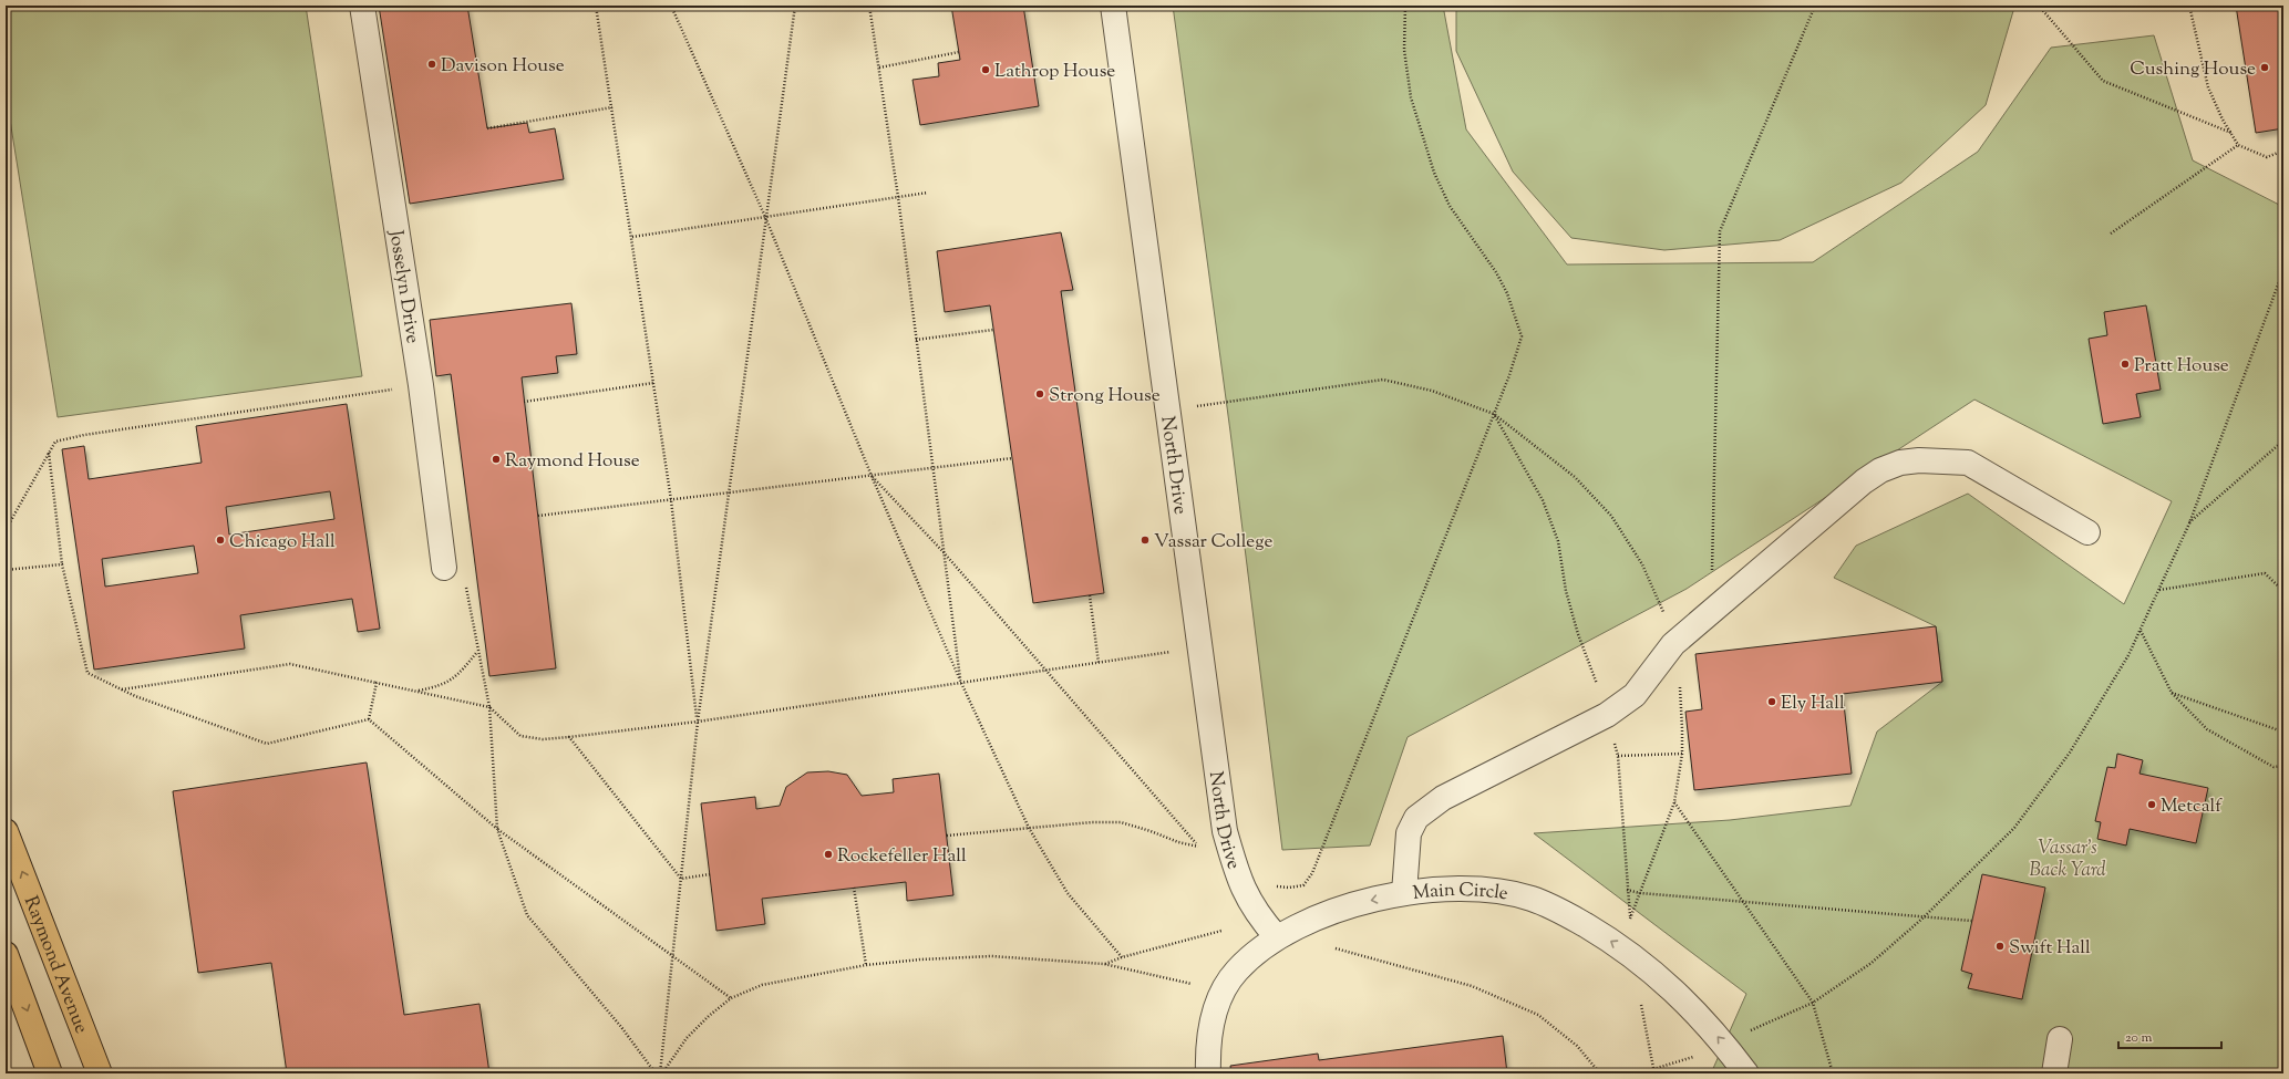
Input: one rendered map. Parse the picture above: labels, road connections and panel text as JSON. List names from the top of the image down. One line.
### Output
{"streets":{"main road":["Raymond Avenue"],"lane":["Josselyn Drive","North Drive","Main Circle"]},"crossings":[["North Drive","Main Circle"]],"one_way":["Main Circle"],"parks":["Vassar's Back Yard"],"places":["Davison House","Cushing House","Lathrop House","Pratt House","Strong House","Raymond House","Chicago Hall","Vassar College","Ely Hall","Metcalf","Rockefeller Hall","Swift Hall"],"scale_bar":"20 m"}
